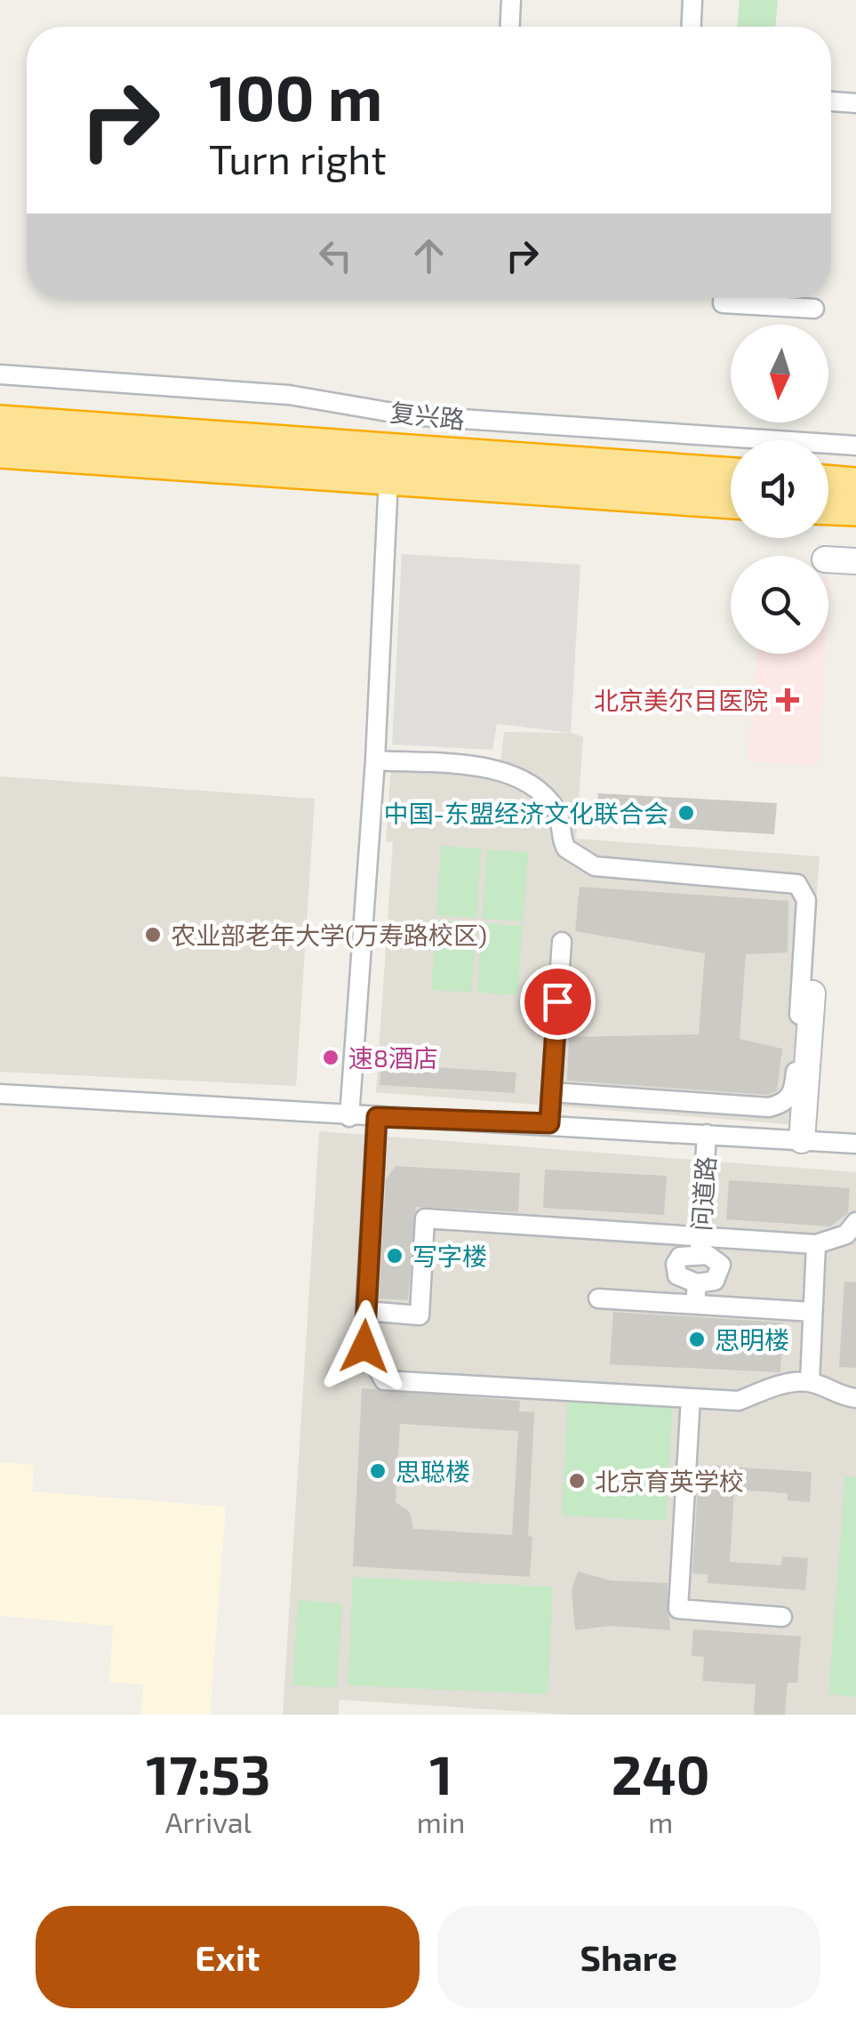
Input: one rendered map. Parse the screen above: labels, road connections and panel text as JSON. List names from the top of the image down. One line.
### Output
{"streets":{"highway":["复兴路"],"street":["问道路"]},"places":{"health":["北京美尔目医院"],"other":["中国-东盟经济文化联合会","农业部老年大学(万寿路校区)","速8酒店","写字楼","思明楼","思聪楼","北京育英学校"]},"north":"bottom","page":{"turn":["100 m","Turn right"],"eta":["17:53","Arrival","1","min","240","m"],"buttons":["Exit","Share"]}}
